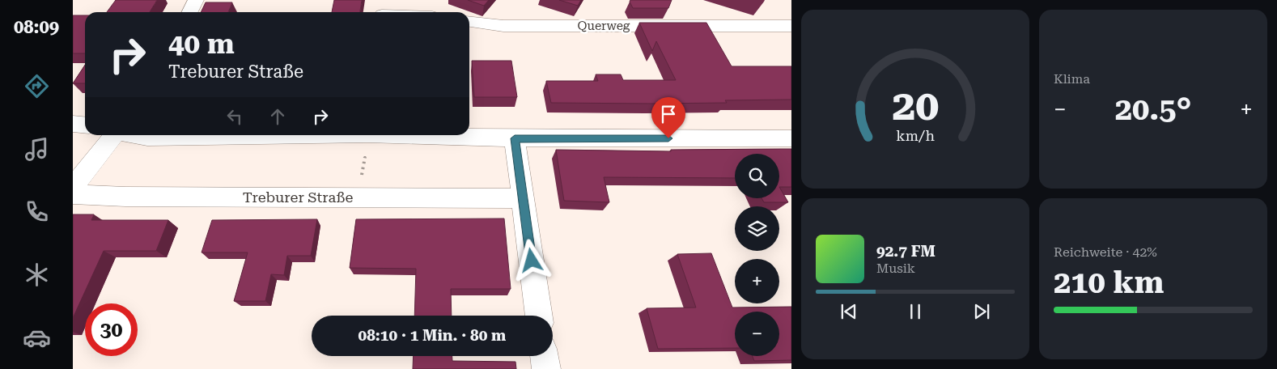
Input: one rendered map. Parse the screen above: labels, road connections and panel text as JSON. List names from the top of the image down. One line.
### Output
{"streets":{"street":["Querweg","Treburer Straße"]},"page":{"tabs":"08:09","tile":["Klima",["Reichweite · 42%","210 km"]],"turn":["40 m","Treburer Straße"],"heat":["−","20.5°","+"],"map_buttons":["+","−"],"song":["92.7 FM","Musik"],"limit":"30","trip":"08:10 · 1 Min. · 80 m","gauge":["20","km/h"]}}
